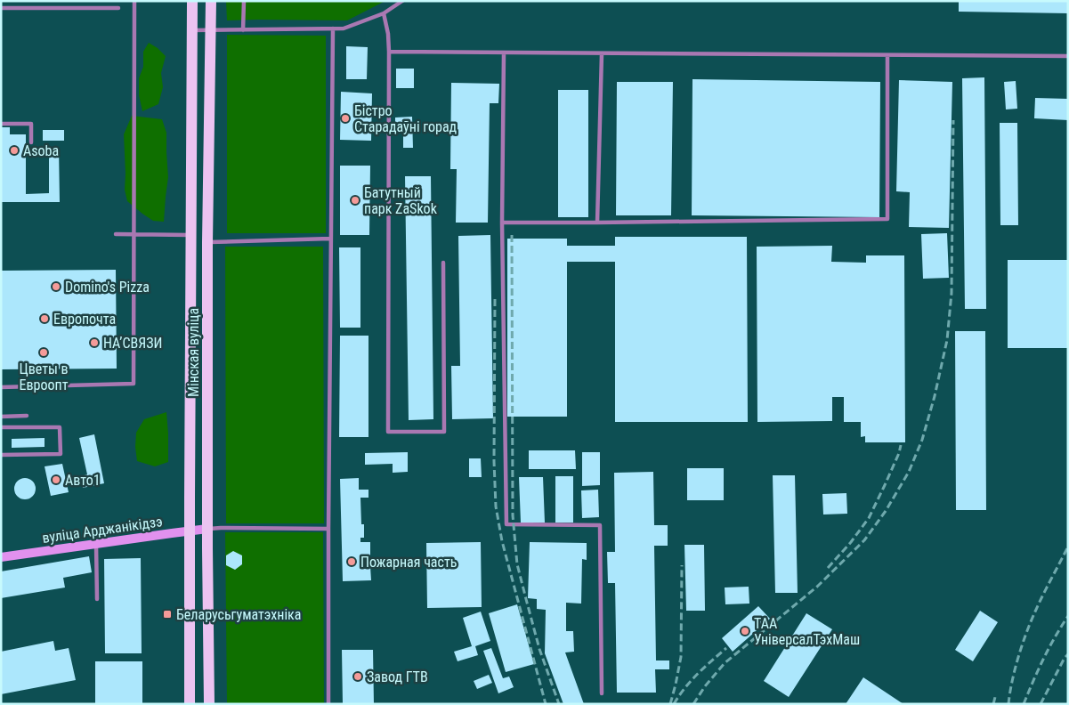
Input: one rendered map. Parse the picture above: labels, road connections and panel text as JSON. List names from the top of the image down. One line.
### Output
{"streets":{"main road":["Мінская вуліца","вуліца Арджанікідзэ"]},"crossings":[["Мінская вуліца","вуліца Арджанікідзэ"]],"places":{"other":["Бістро Старадаўні горад","Asoba","Батутный парк ZaSkok","Domino's Pizza","Европочта","НАʼСВЯЗИ","Цветы в Евроопт","Авто1","Пожарная часть","ТАА УніверсалТэхМаш","Завод ГТВ"],"transit":["Беларусьгуматэхніка"]}}
